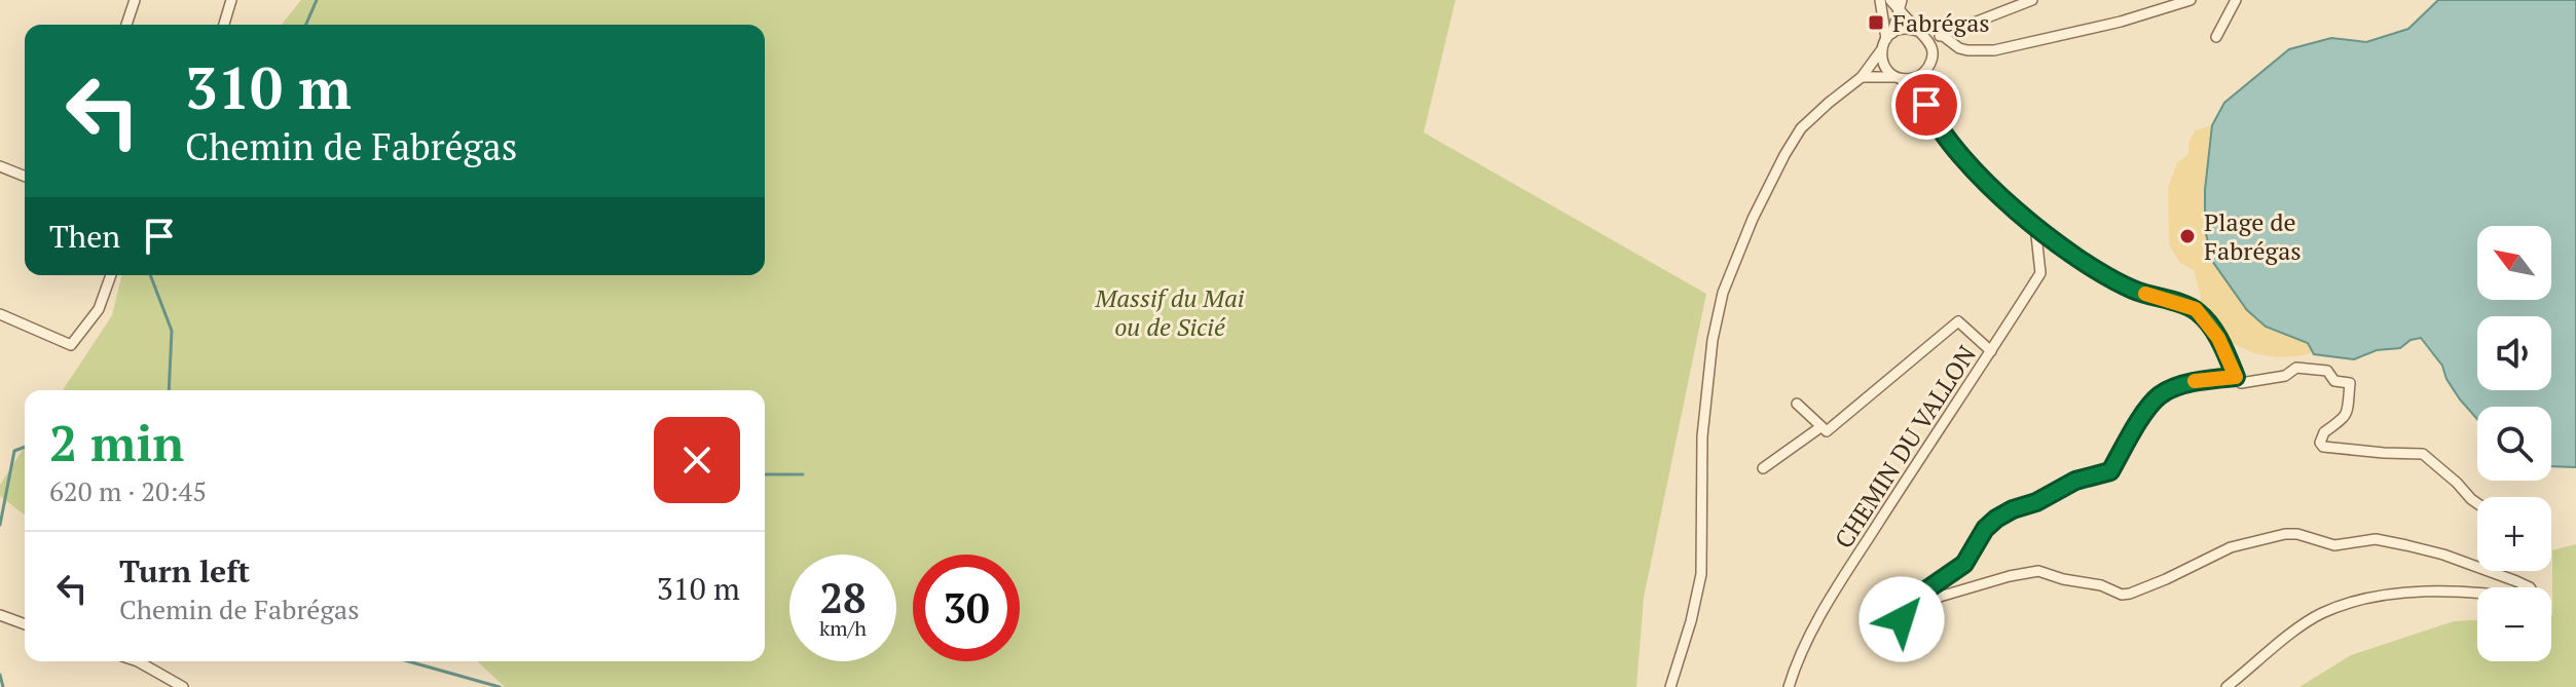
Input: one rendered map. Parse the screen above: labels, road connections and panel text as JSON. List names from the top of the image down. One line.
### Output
{"streets":{"street":["CHEMIN DU VALLON"]},"parks":["Massif du Mai ou de Sicié"],"places":{"transit":["Fabrégas"],"other":["Plage de Fabrégas"]},"north":"top left","page":{"turn":["310 m","Chemin de Fabrégas"],"then":"Then","map_buttons":["+","−"],"heading":["2 min","620 m · 20:45"],"list":[{"name":"Turn left","note":"Chemin de Fabrégas","value":"310 m"}],"speed":"28 km/h","limit":"30"}}
